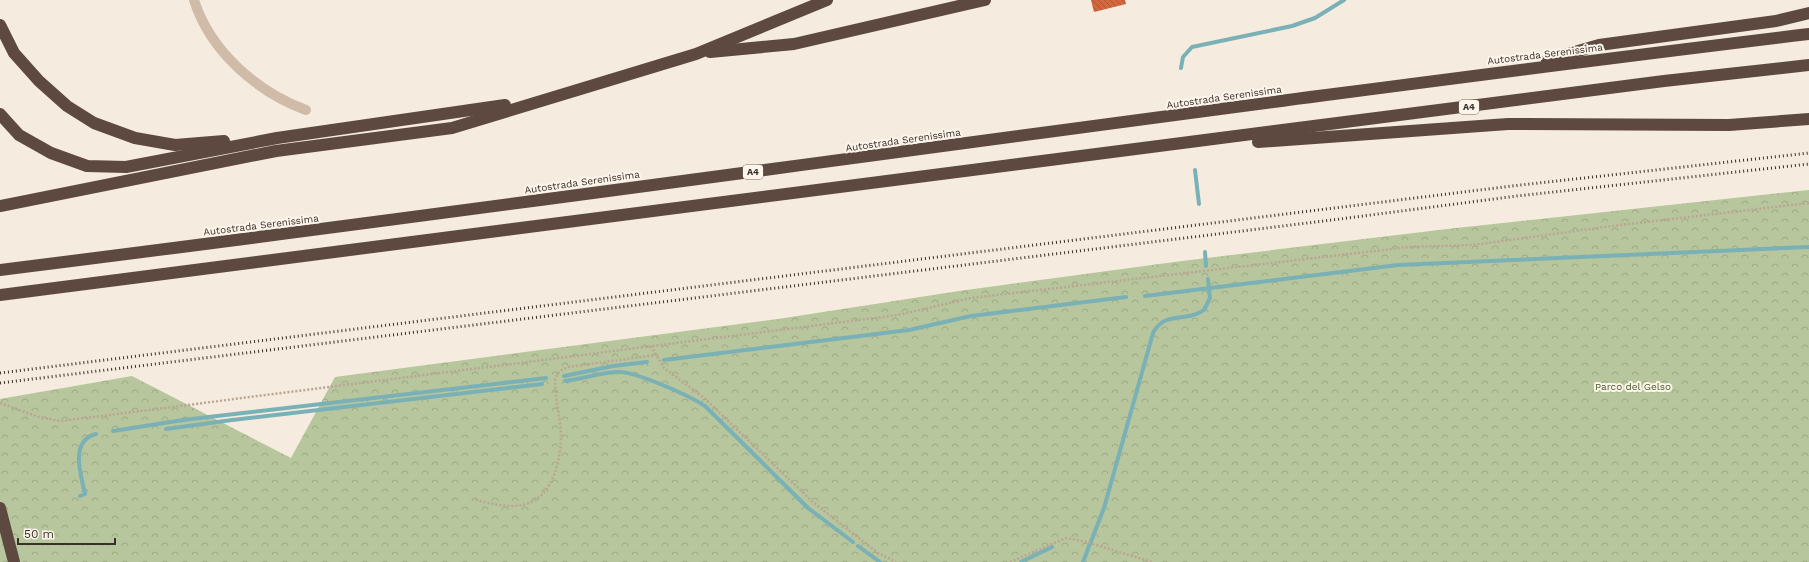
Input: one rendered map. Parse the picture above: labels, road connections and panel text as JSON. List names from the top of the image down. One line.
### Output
{"streets":{"highway":["Autostrada Serenissima","A4"]},"parks":["Parco del Gelso"],"scale_bar":"50 m"}
